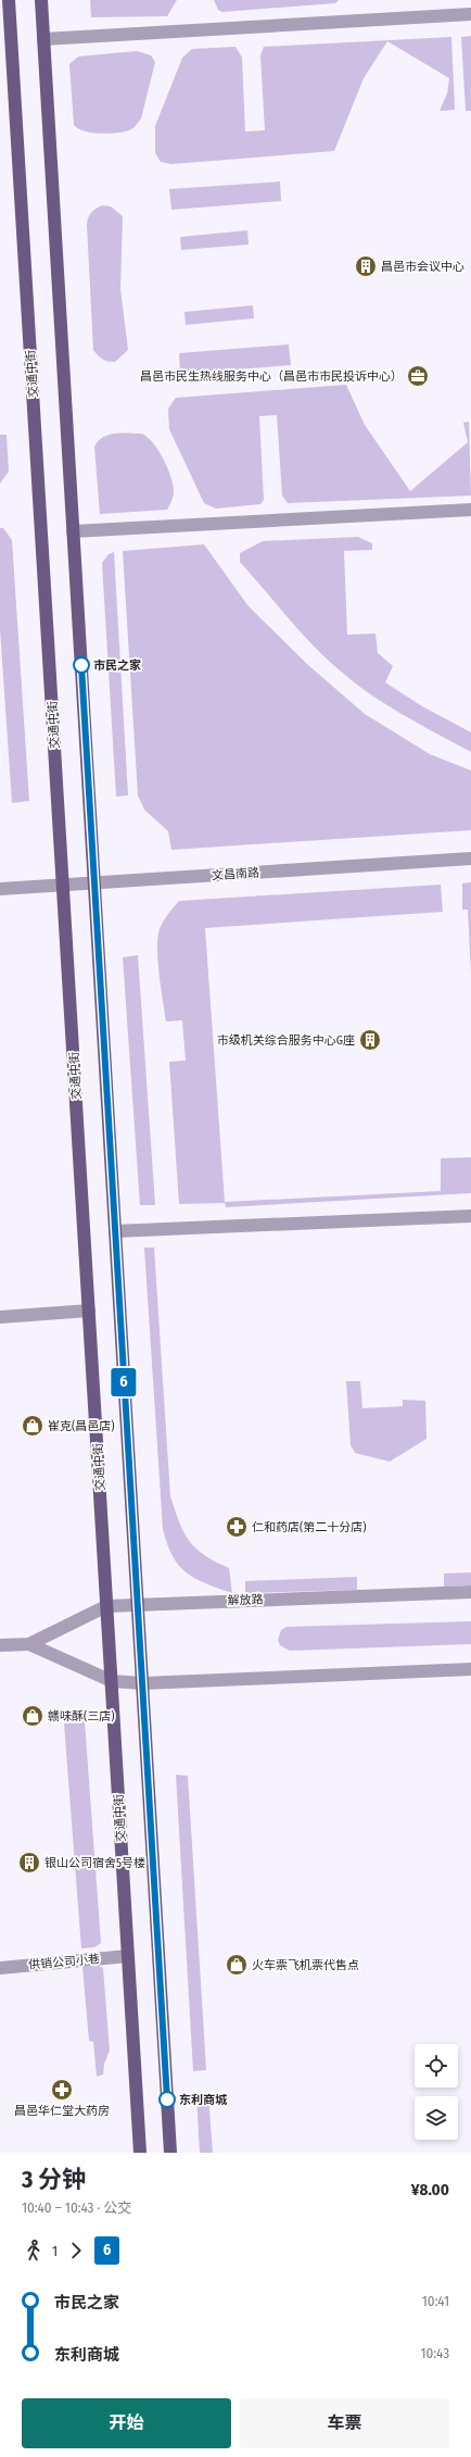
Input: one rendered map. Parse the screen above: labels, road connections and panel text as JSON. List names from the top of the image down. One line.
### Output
{"streets":{"main road":["交通中街"],"street":["文昌南路","解放路","供销公司小巷"]},"crossings":[["交通中街","文昌南路"],["交通中街","解放路"],["交通中街","供销公司小巷"]],"places":{"building":["昌邑市会议中心","市级机关综合服务中心G座","银山公司宿舍5号楼"],"office":["昌邑市民生热线服务中心（昌邑市市民投诉中心）"],"other":["市民之家","东利商城"],"shop":["崔克(昌邑店)","赣味酥(三店)","火车票飞机票代售点"],"pharmacy":["仁和药店(第二十分店)","昌邑华仁堂大药房"]},"lines":["bus line 6"],"page":{"on_map":"6","heading":["3 分钟","10:40 – 10:43 · 公交","¥8.00"],"legs":["1","6"],"list":[{"name":"市民之家","value":"10:41"},{"name":"东利商城","value":"10:43"}],"buttons":["开始","车票"]}}
